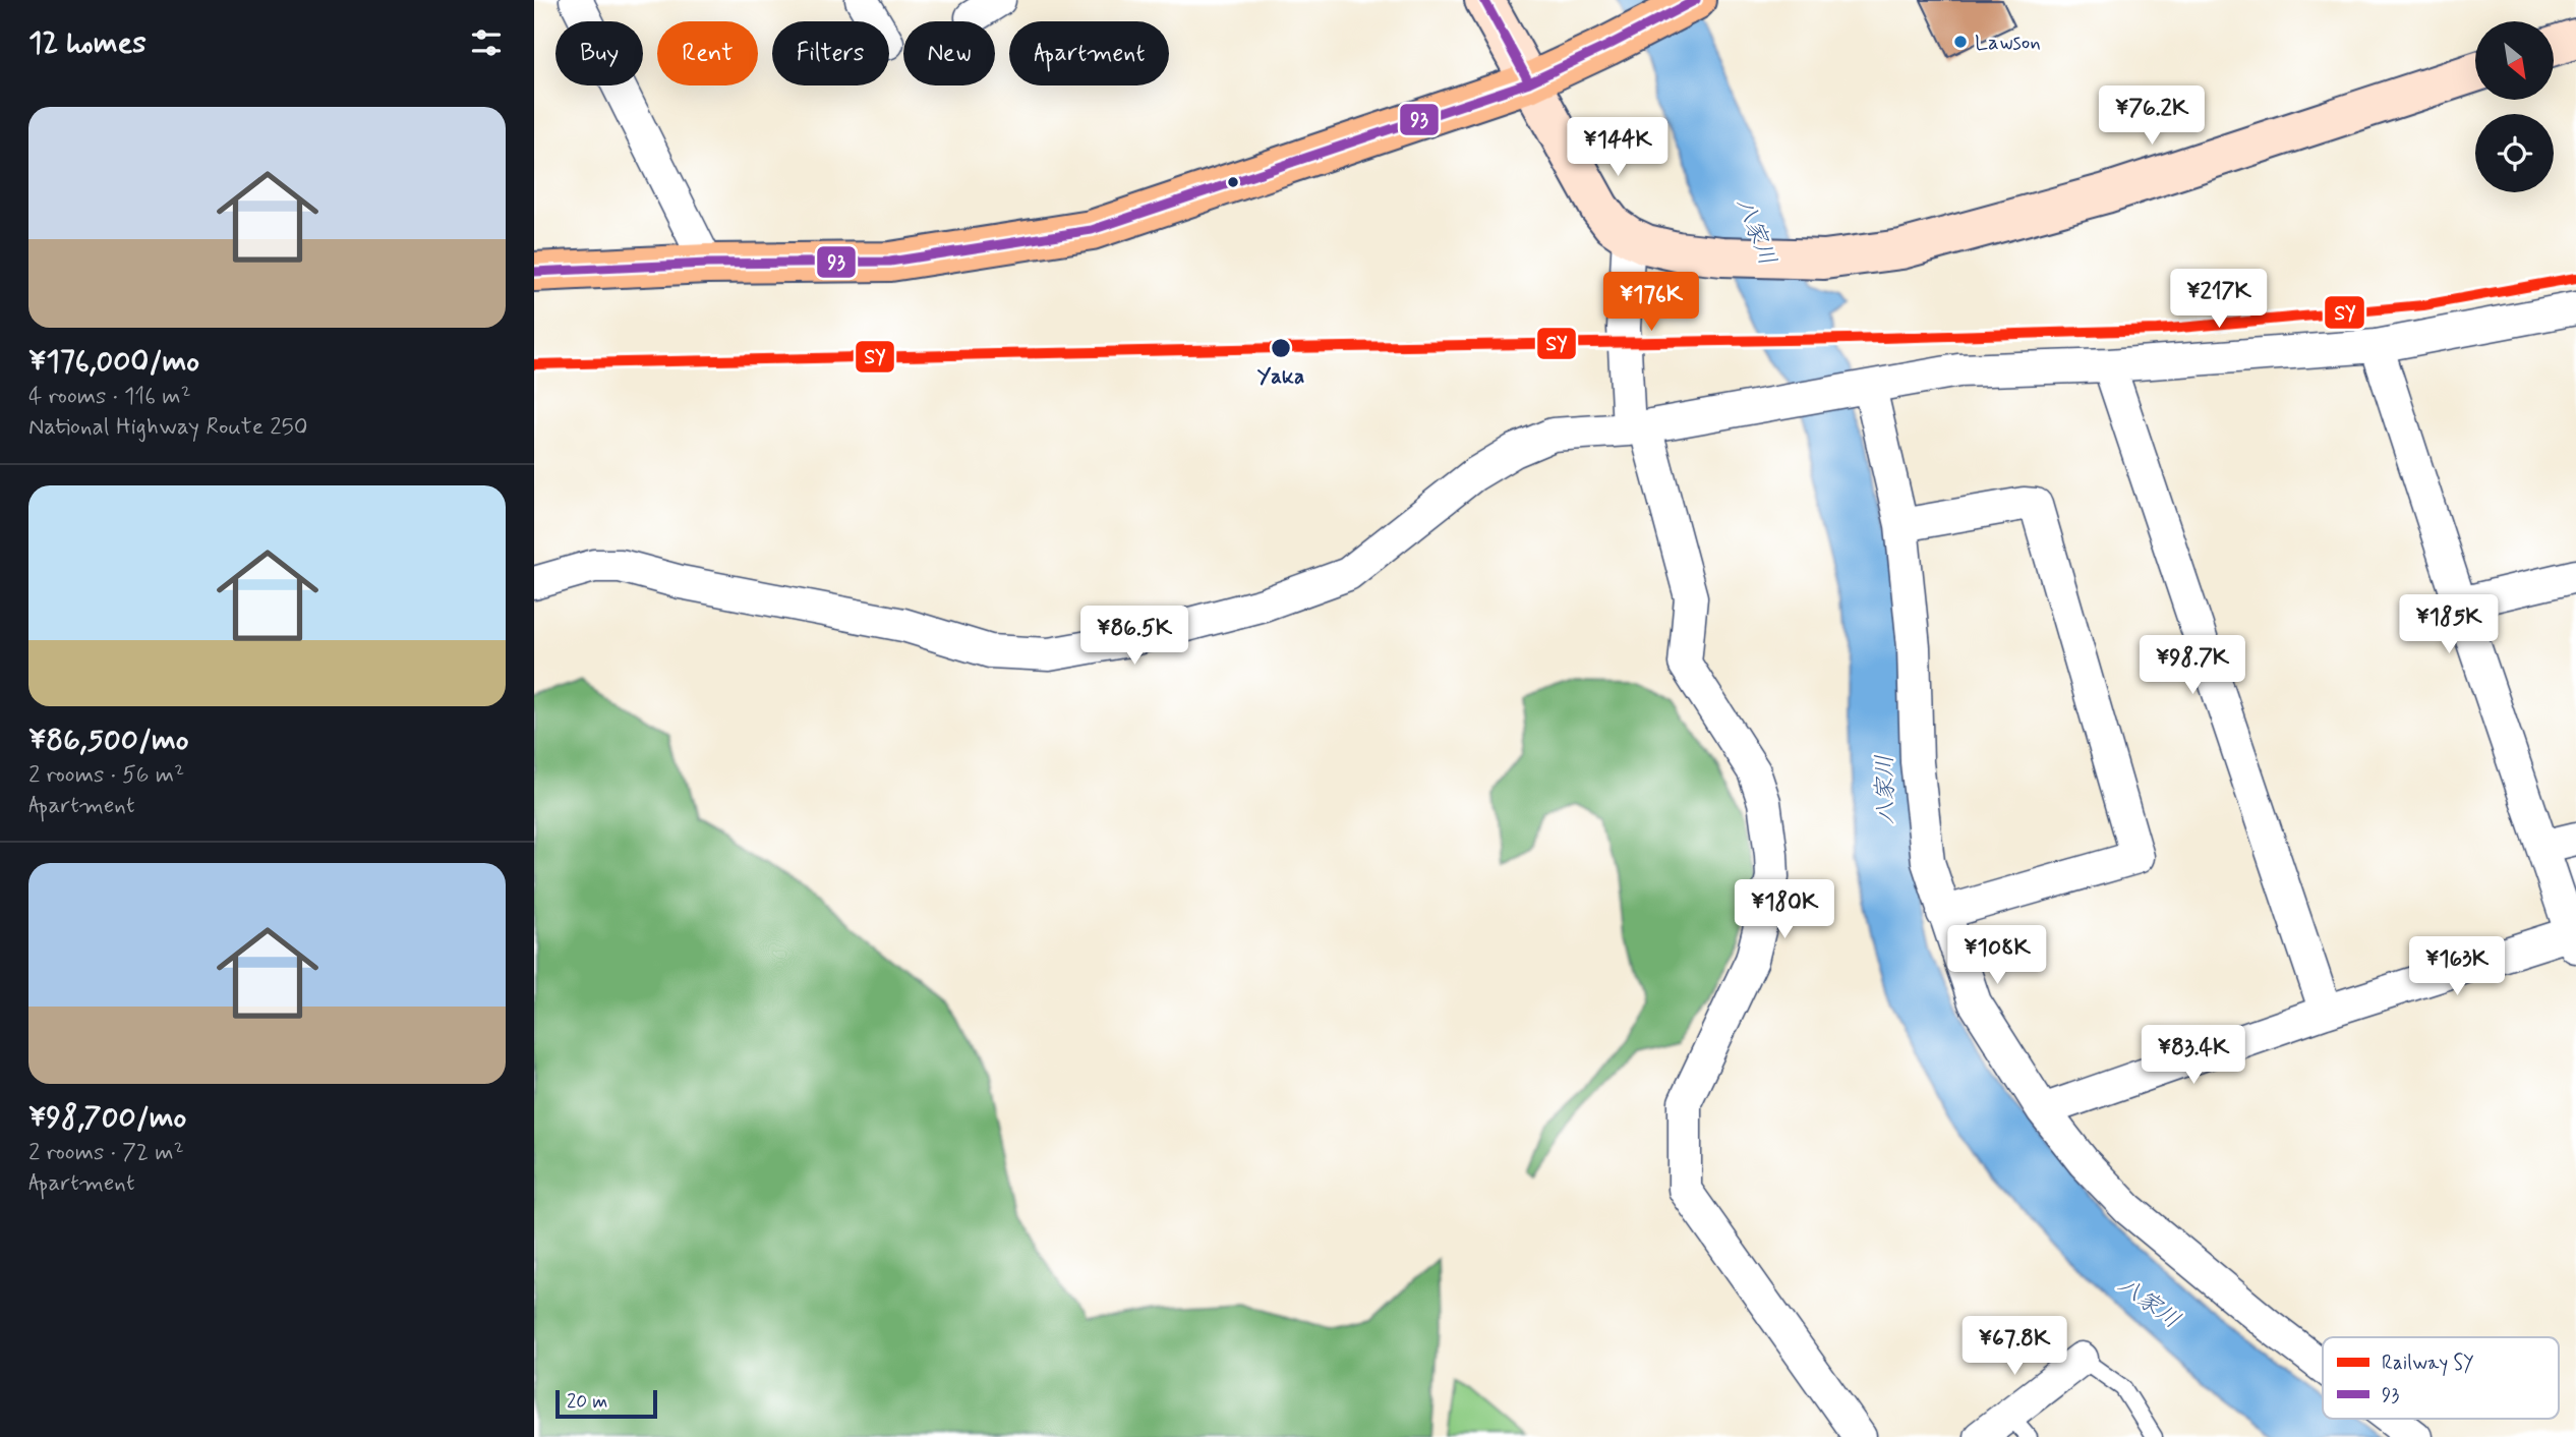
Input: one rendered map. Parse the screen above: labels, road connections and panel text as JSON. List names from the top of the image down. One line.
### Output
{"water":["八家川"],"places":["Lawson","Yaka"],"lines":["transit line 93","rail line SY"],"legend":["Railway SY","93"],"scale_bar":"20 m","north":"bottom right","page":{"heading":"12 homes","chip":["Buy","Rent","Filters","New","Apartment"],"list":[{"name":"¥176,000/mo","note":"4 rooms · 116 m² · National Highway Route 250"},{"name":"¥86,500/mo","note":"2 rooms · 56 m² · Apartment"},{"name":"¥98,700/mo","note":"2 rooms · 72 m² · Apartment"}],"price":["¥76.2K","¥144K","¥217K","¥176K","¥185K","¥86.5K","¥98.7K","¥180K","¥108K","¥163K","¥83.4K","¥67.8K"],"scale":"20 m"}}
